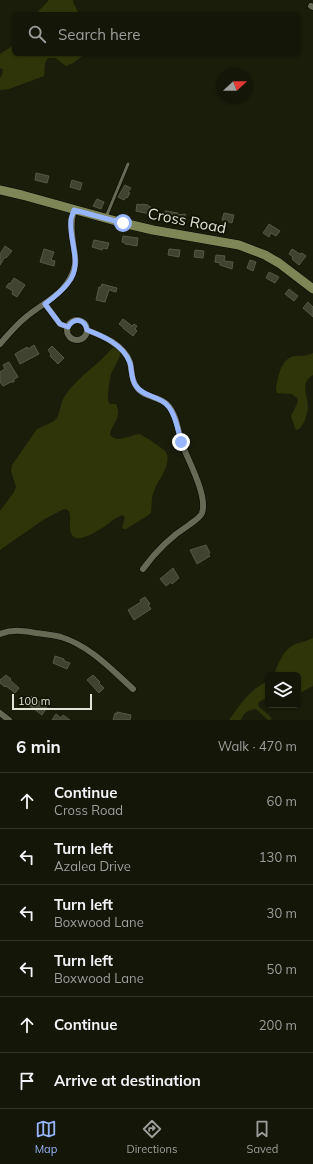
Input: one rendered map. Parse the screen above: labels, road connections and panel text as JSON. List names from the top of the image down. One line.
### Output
{"streets":{"street":["Cross Road"]},"scale_bar":"100 m","north":"right","page":{"search":"Search here","scale":"100 m","heading":["6 min","Walk · 470 m"],"list":[["Continue","Cross Road","60 m"],["Turn left","Azalea Drive","130 m"],["Turn left","Boxwood Lane","30 m"],["Turn left","Boxwood Lane","50 m"],["Continue","200 m"],"Arrive at destination"],"nav":["Map","Directions","Saved"]}}
